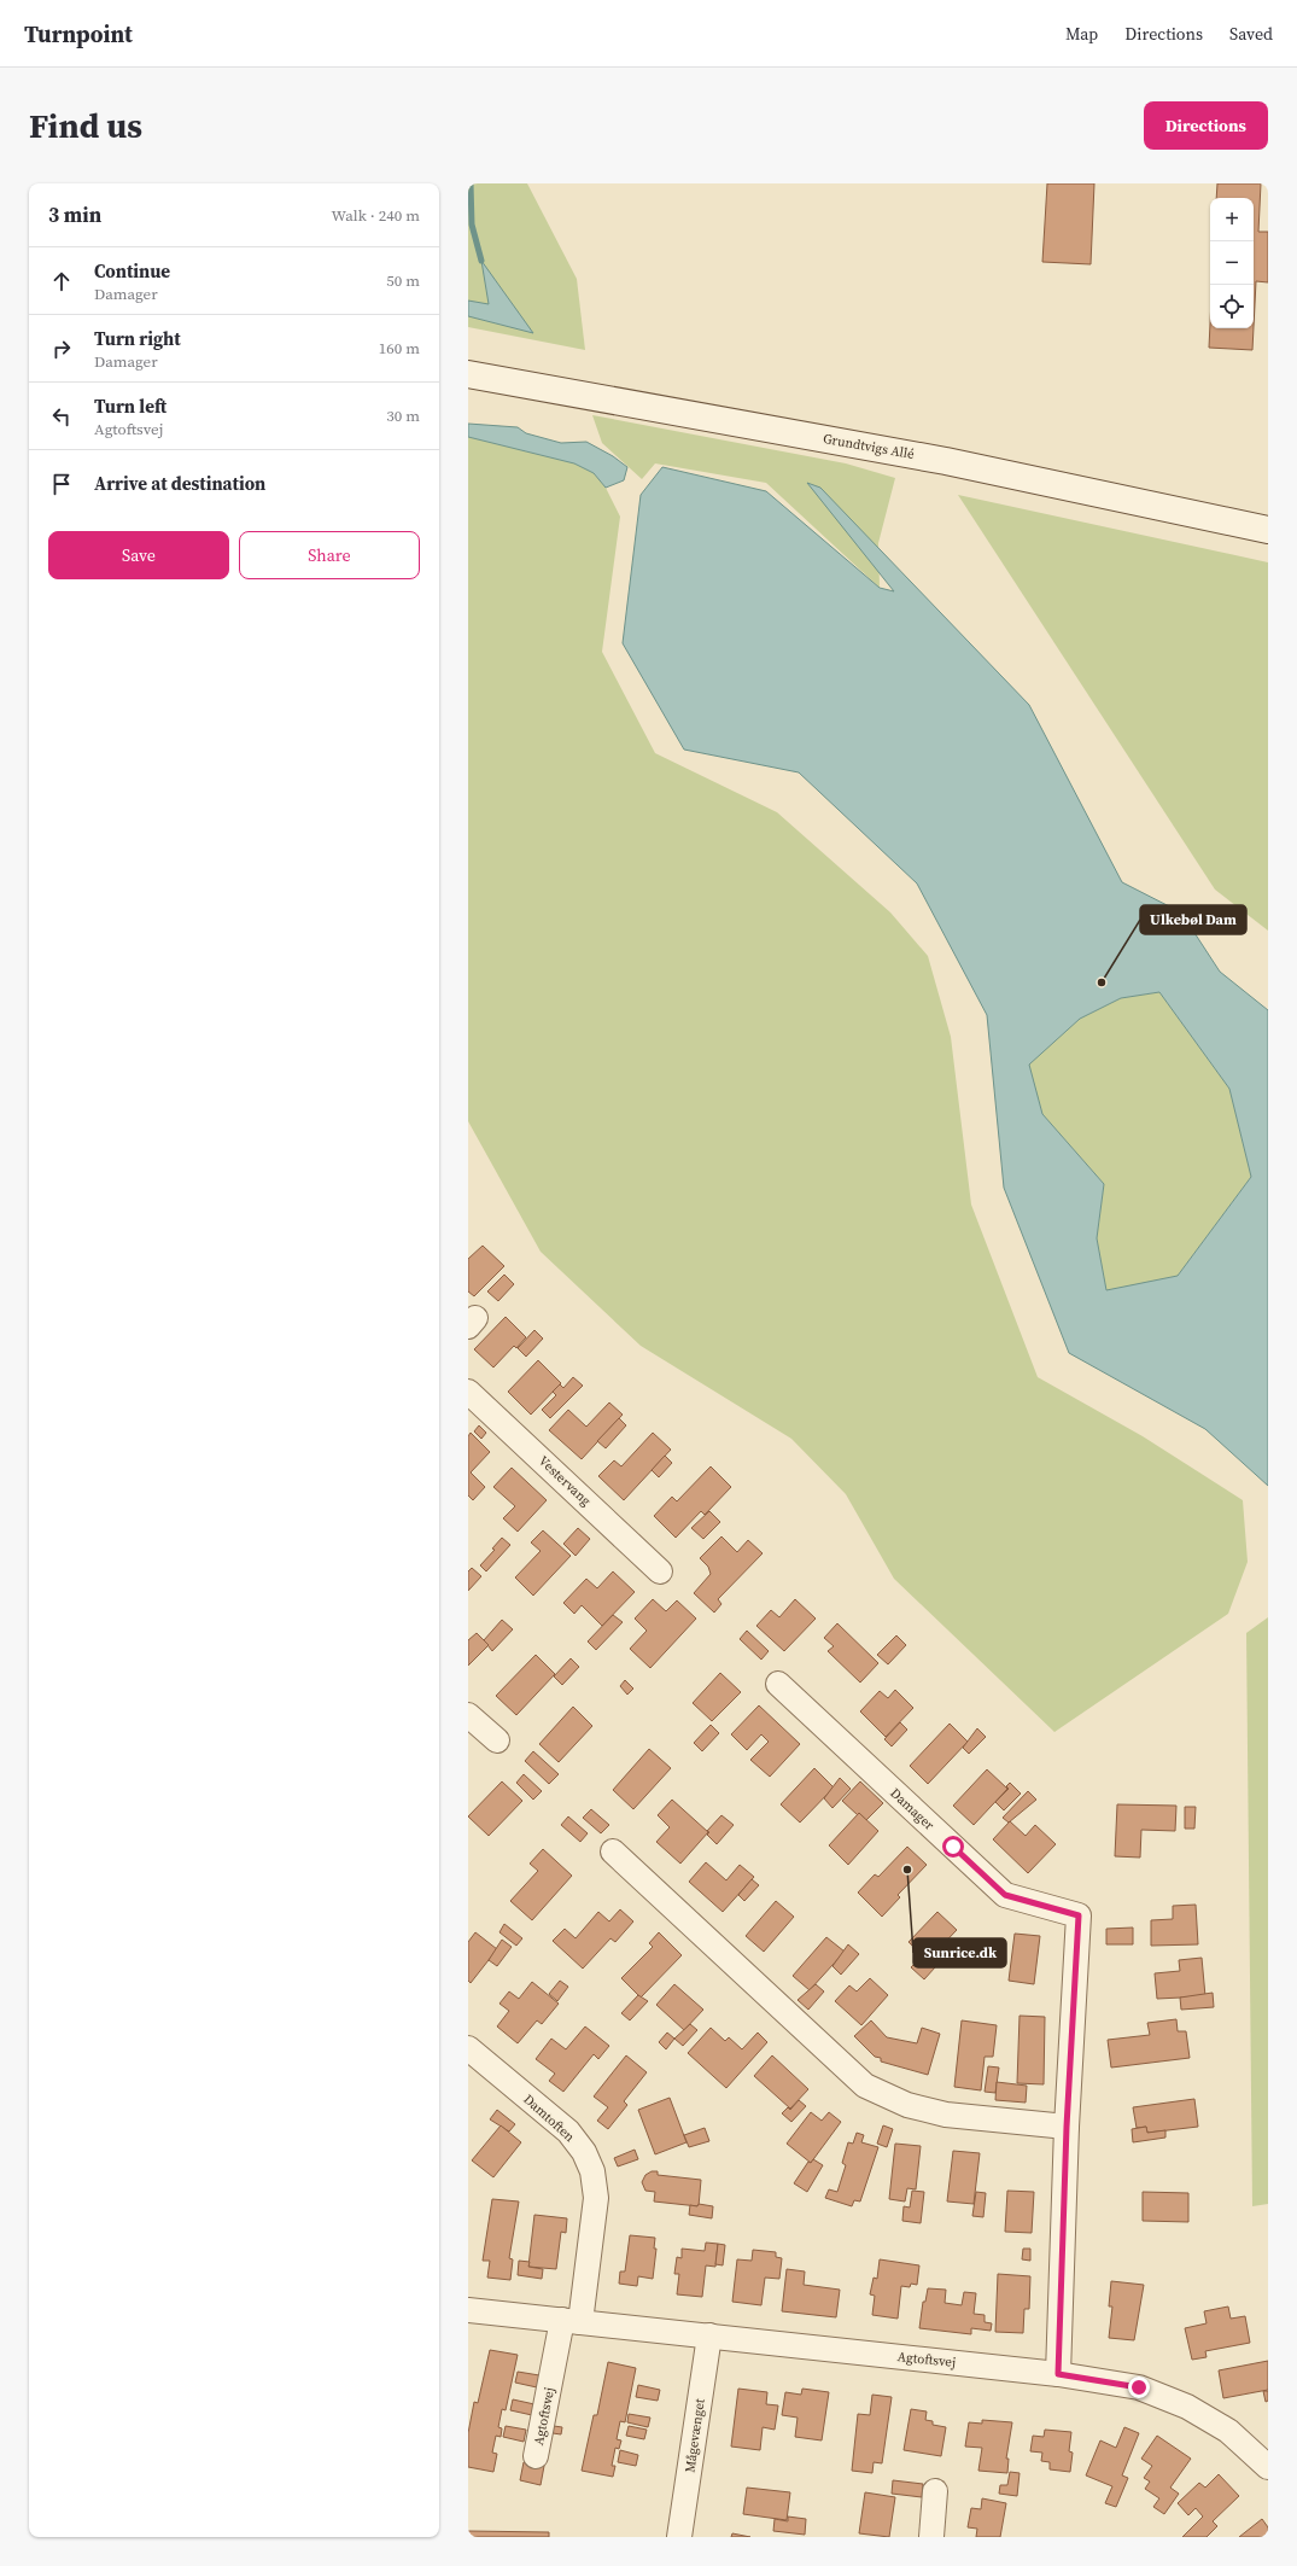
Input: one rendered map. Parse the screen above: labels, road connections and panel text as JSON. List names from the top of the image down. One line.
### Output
{"streets":{"street":["Grundtvigs Allé","Vestervang","Damager","Damtoften","Agtoftsvej","Mågevænget"]},"crossings":[["Damager","Agtoftsvej"],["Damtoften","Agtoftsvej"],["Agtoftsvej","Mågevænget"]],"places":["Ulkebøl Dam","Sunrice.dk"],"page":{"header":"Turnpoint","nav":["Map","Directions","Saved"],"buttons":["Directions",["Save","Share"]],"title":"Find us","heading":["3 min","Walk · 240 m"],"map_buttons":["+","−"],"list":[["Continue","Damager","50 m"],["Turn right","Damager","160 m"],["Turn left","Agtoftsvej","30 m"],"Arrive at destination"]}}
